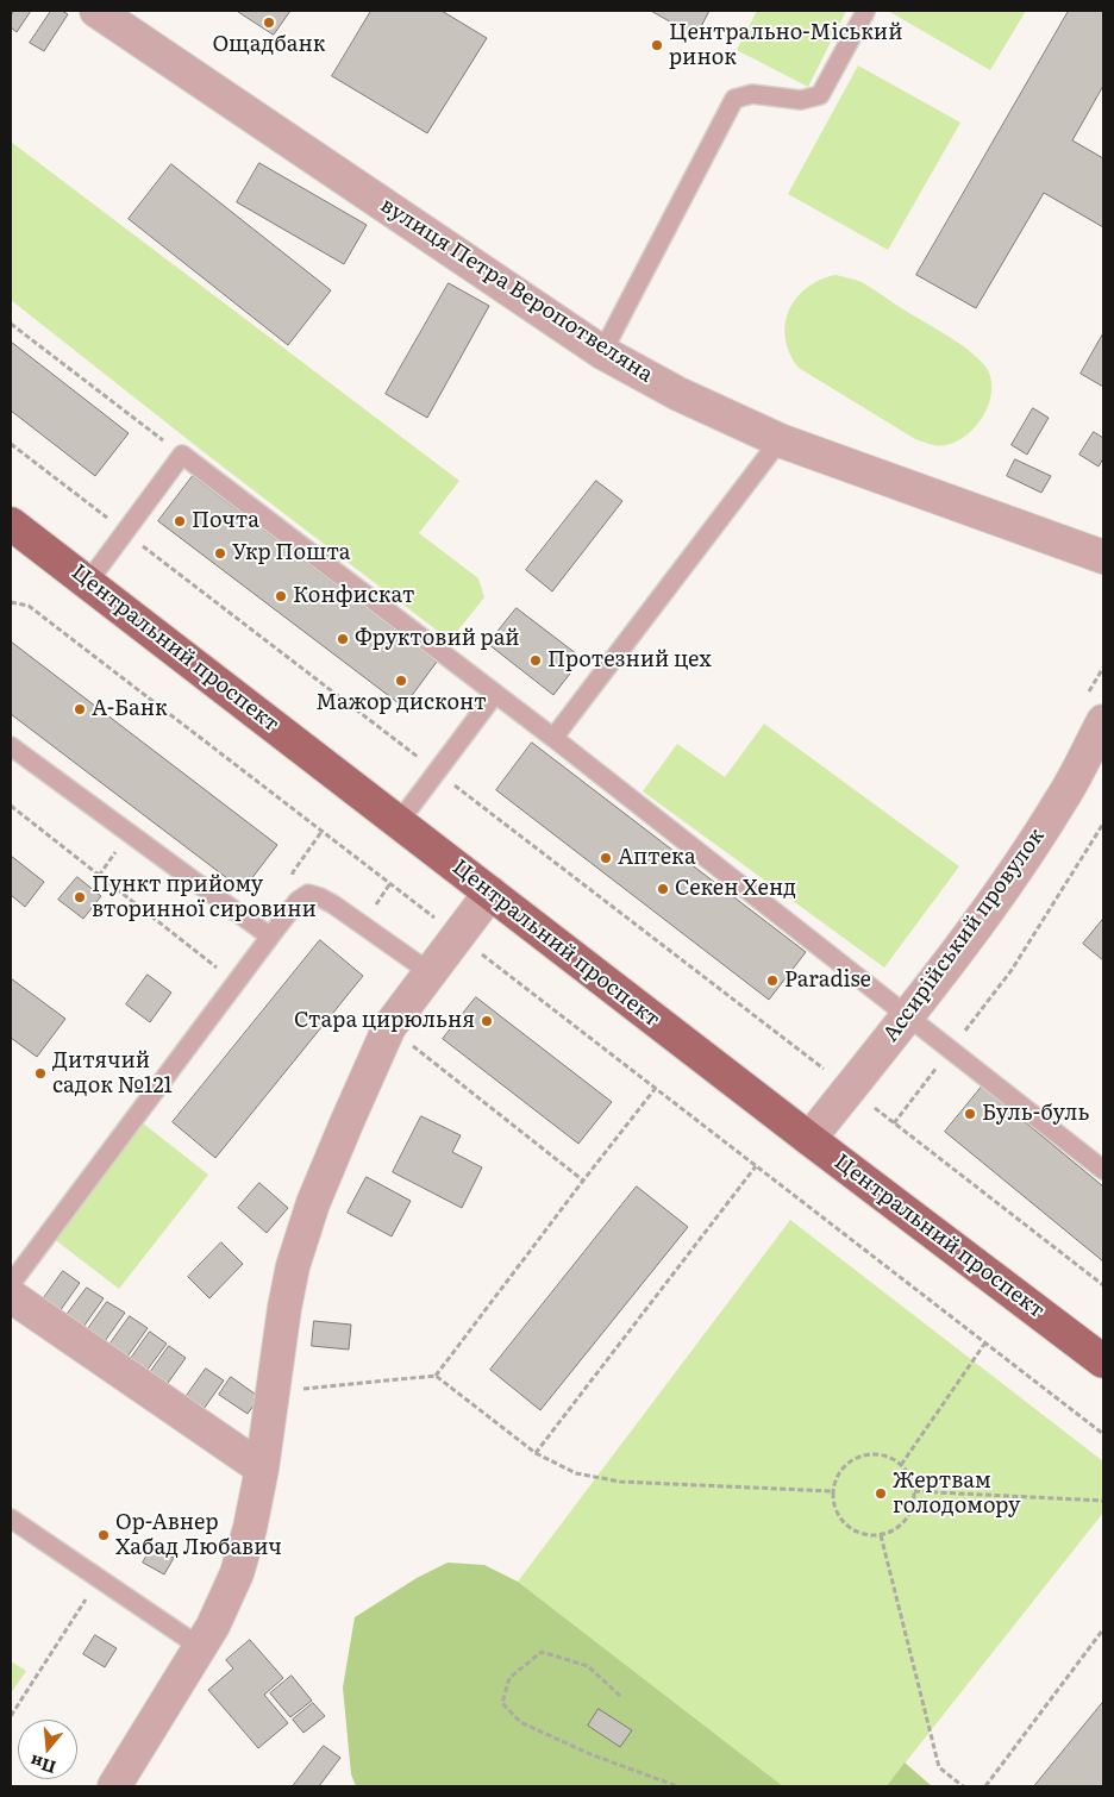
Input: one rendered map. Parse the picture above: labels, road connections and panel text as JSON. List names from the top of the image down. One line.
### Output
{"streets":{"main road":["Центральний проспект"],"street":["вулиця Петра Веропотвеляна","Ассирійський провулок"]},"crossings":[["Центральний проспект","Ассирійський провулок"]],"places":["Ощадбанк","Центрально-Міський ринок","Почта","Укр Пошта","Конфискат","Фруктовий рай","Протезний цех","Мажор дисконт","А-Банк","Аптека","Секен Хенд","Пункт прийому вторинної сировини","Paradise","Стара цирюльня","Дитячий садок №121","Буль-буль","Жертвам голодомору","Ор-Авнер Хабад Любавич"],"north":"bottom"}
